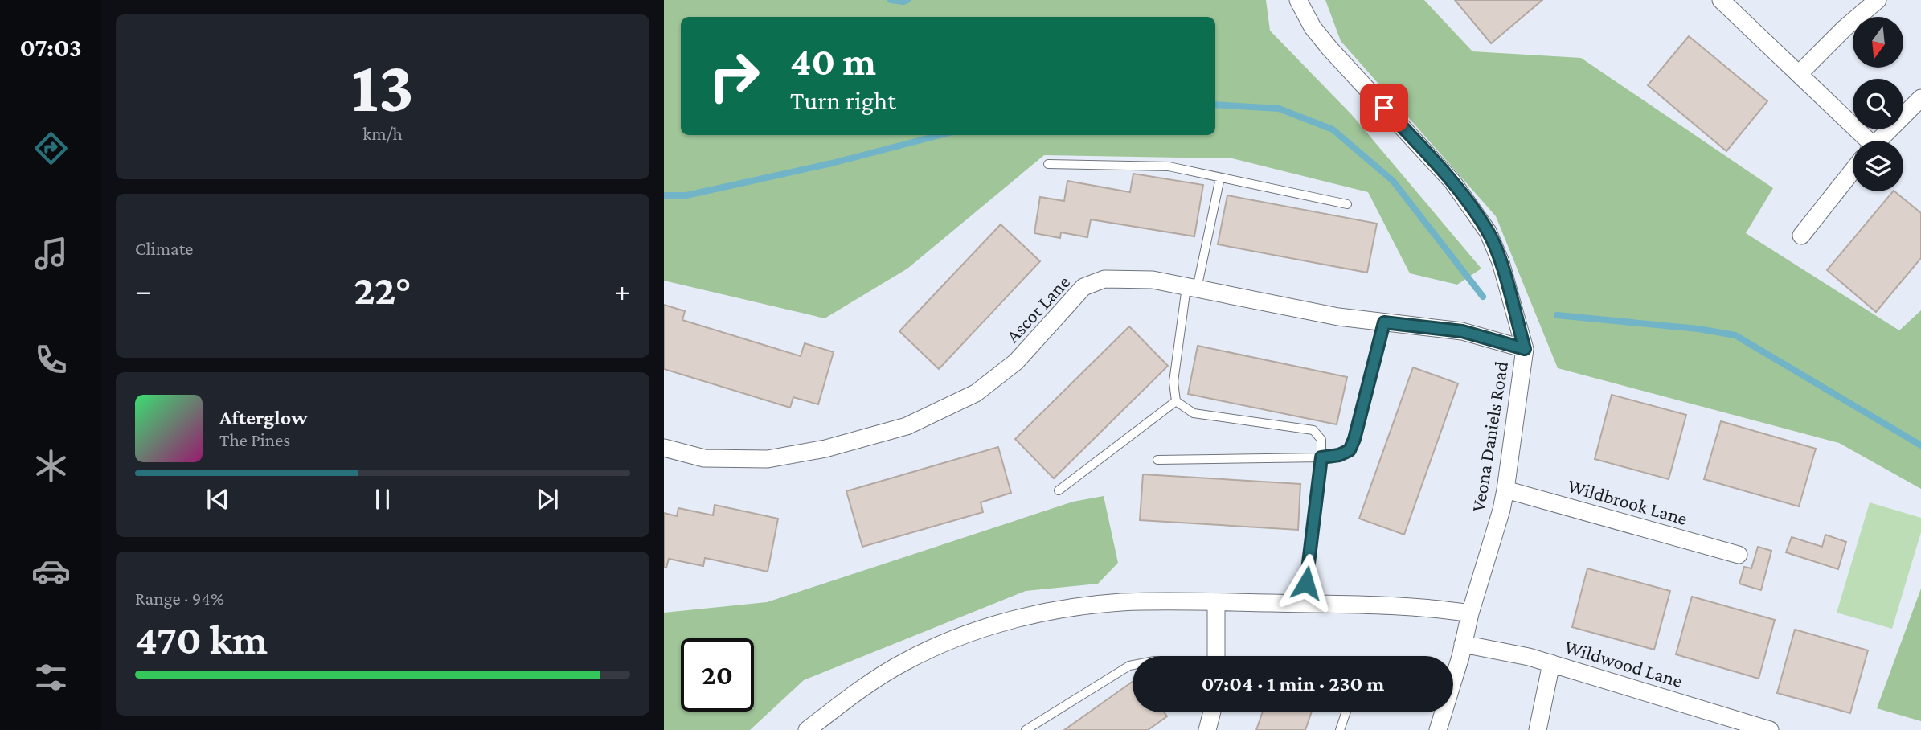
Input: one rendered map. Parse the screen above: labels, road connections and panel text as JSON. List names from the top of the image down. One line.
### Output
{"streets":{"street":["Ascot Lane","Veona Daniels Road","Wildbrook Lane","Wildwood Lane"]},"crossings":[["Ascot Lane","Veona Daniels Road"],["Veona Daniels Road","Wildbrook Lane"],["Veona Daniels Road","Wildwood Lane"]],"north":"bottom","page":{"tabs":"07:03","tile":[["13","km/h"],"Climate",["Range · 94%","470 km"]],"turn":["40 m","Turn right"],"heat":["−","22°","+"],"song":["Afterglow","The Pines"],"limit":"20","trip":"07:04 · 1 min · 230 m"}}
